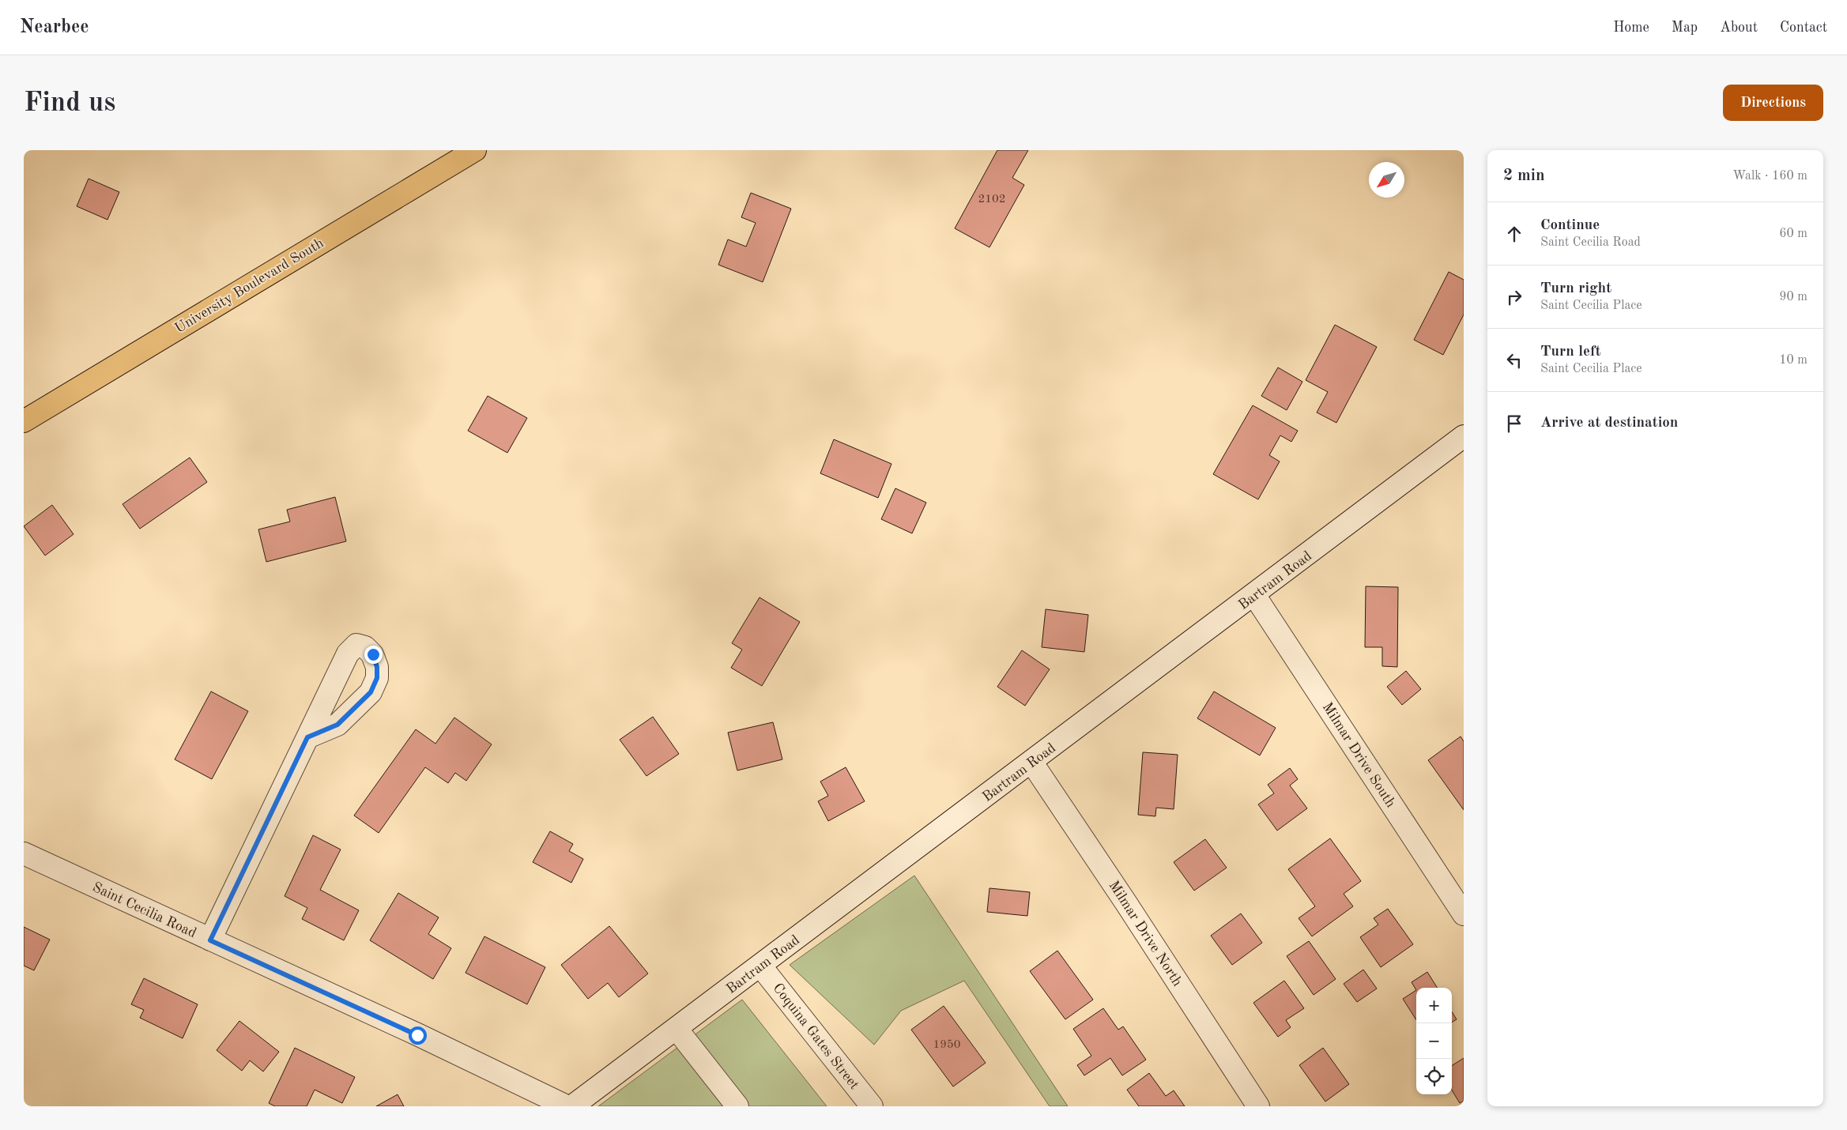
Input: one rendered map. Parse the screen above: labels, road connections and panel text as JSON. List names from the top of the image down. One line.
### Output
{"streets":{"main road":["University Boulevard South"],"street":["Bartram Road","Milmar Drive South","Saint Cecilia Road","Milmar Drive North","Coquina Gates Street"]},"crossings":[["Bartram Road","Milmar Drive South"],["Bartram Road","Milmar Drive North"],["Bartram Road","Coquina Gates Street"]],"house_numbers":["2102","1950"],"north":"bottom left","page":{"header":"Nearbee","nav":["Home","Map","About","Contact"],"buttons":"Directions","title":"Find us","heading":["2 min","Walk · 160 m"],"list":[["Continue","Saint Cecilia Road","60 m"],["Turn right","Saint Cecilia Place","90 m"],["Turn left","Saint Cecilia Place","10 m"],"Arrive at destination"],"map_buttons":["+","−"]}}
